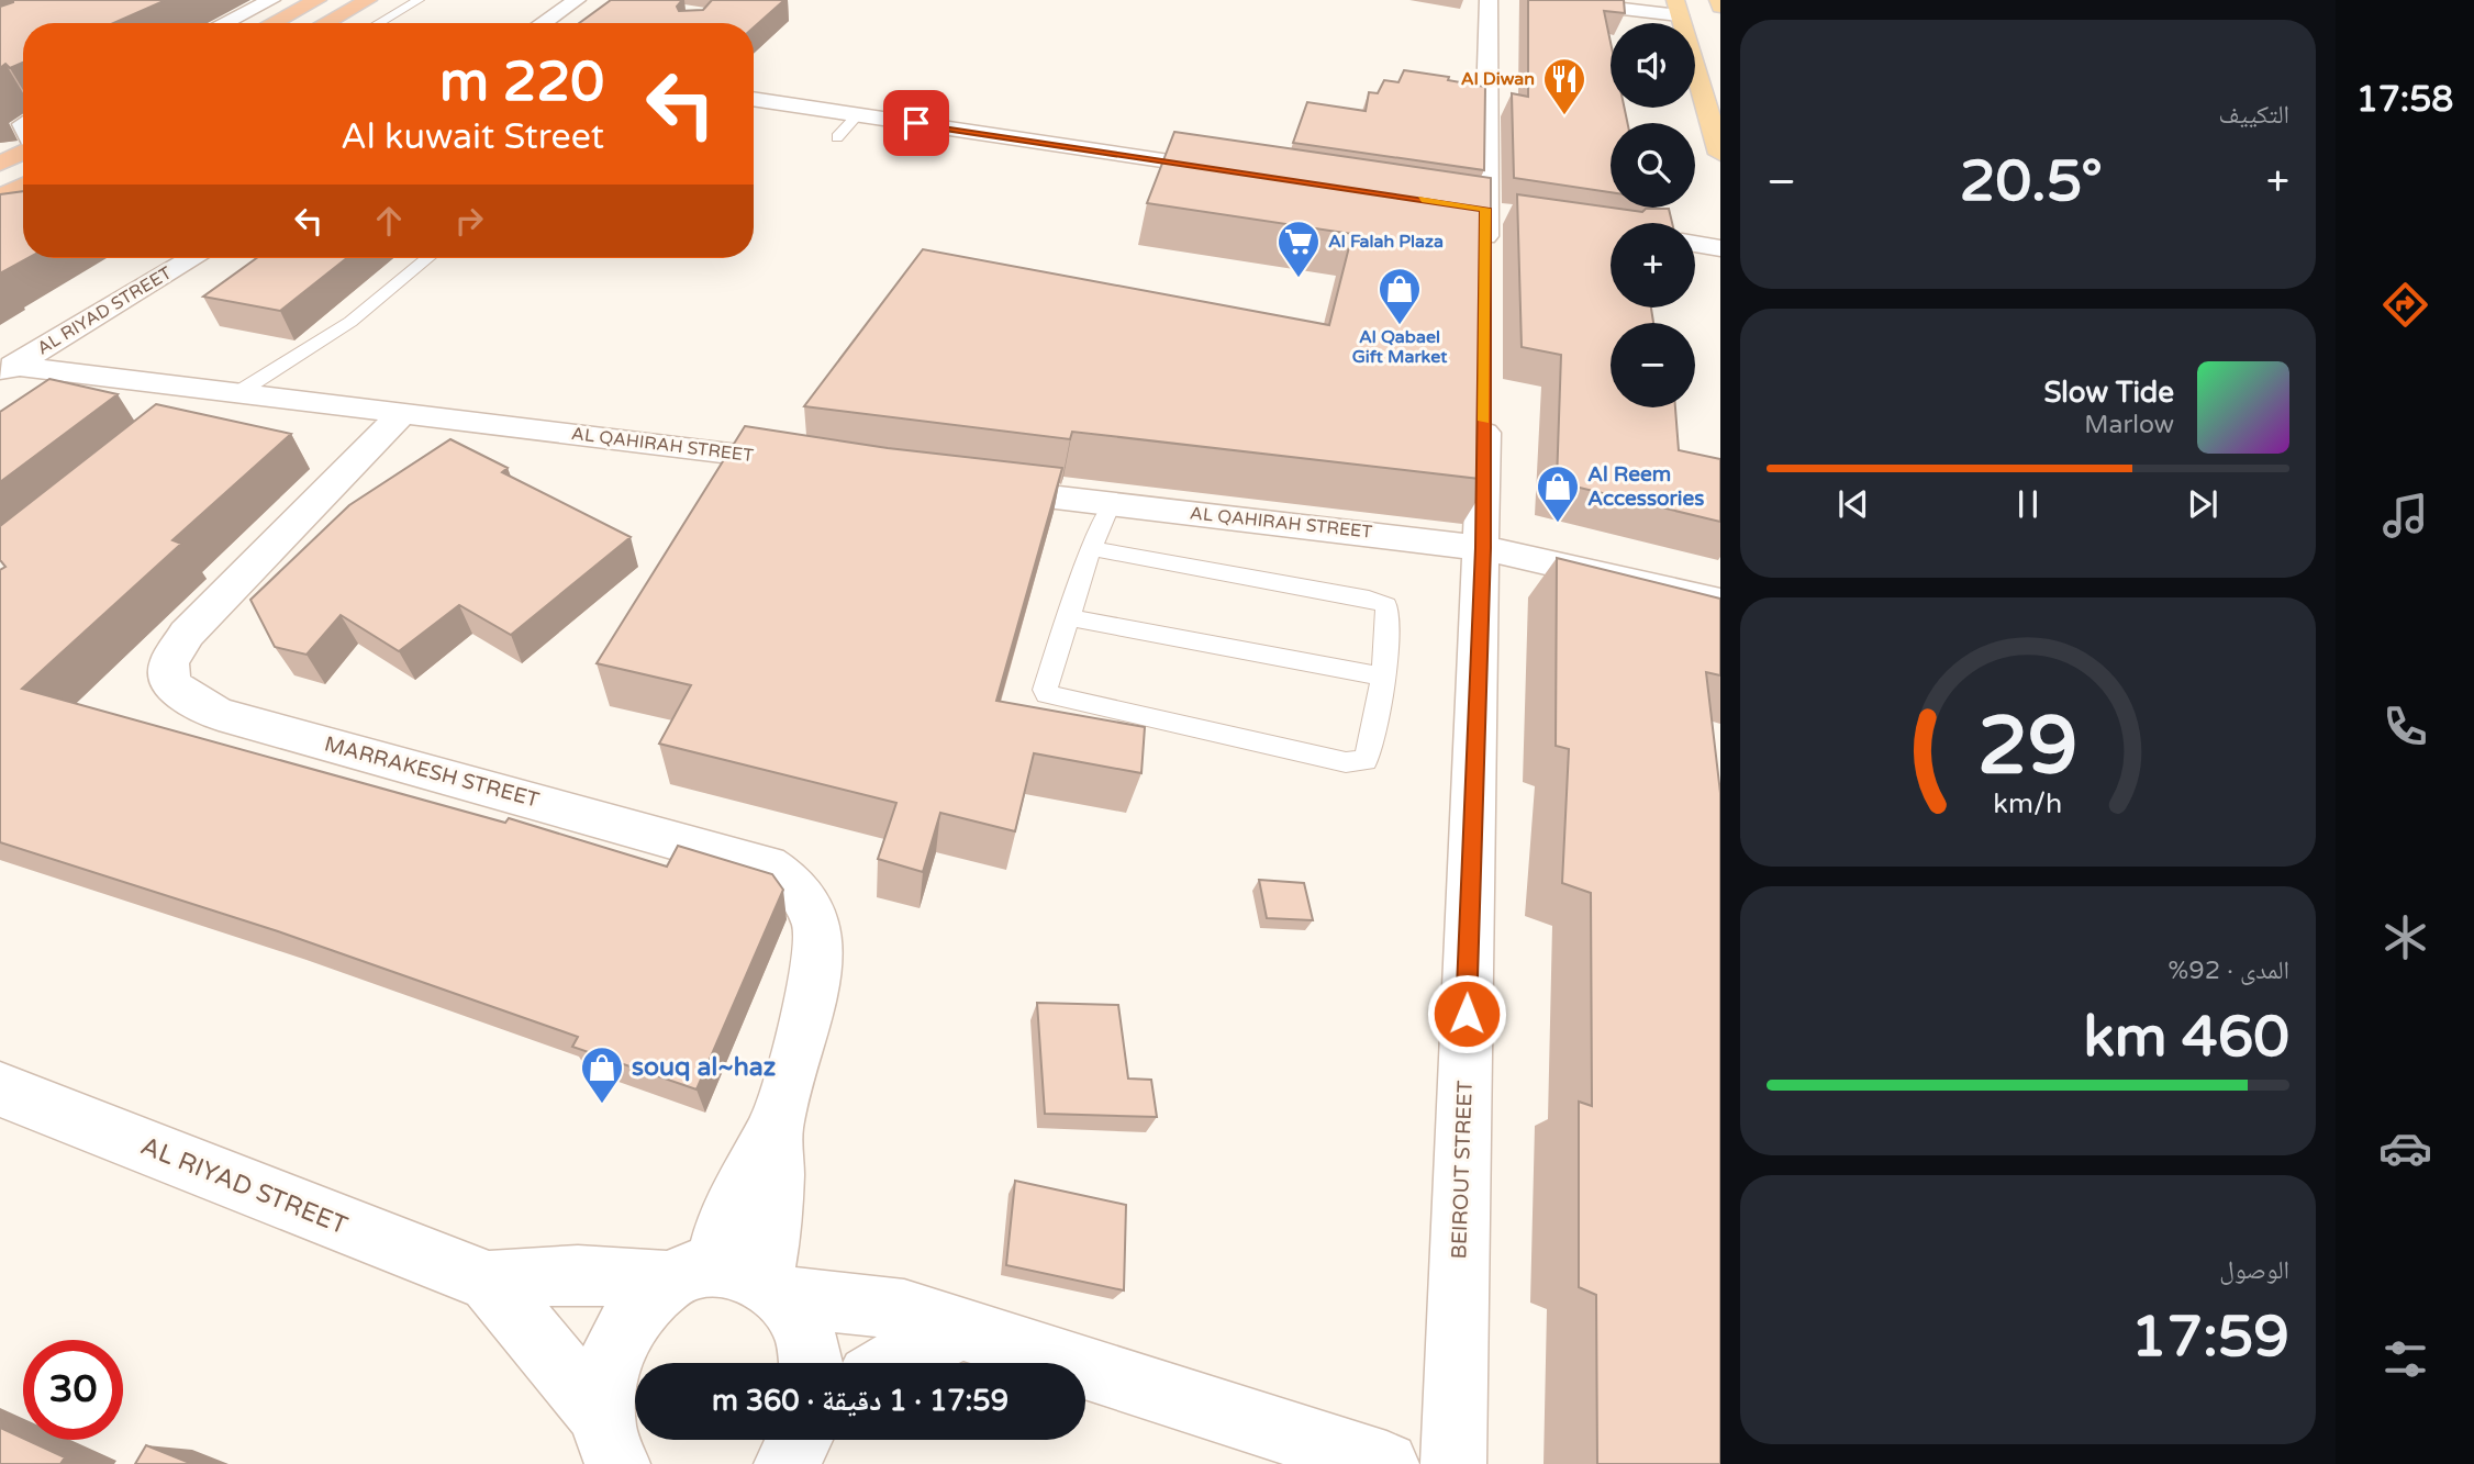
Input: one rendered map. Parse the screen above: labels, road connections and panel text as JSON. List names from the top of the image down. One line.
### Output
{"streets":{"street":["AL RIYAD STREET","AL QAHIRAH STREET","MARRAKESH STREET","BEIROUT STREET"]},"crossings":[["AL RIYAD STREET","AL QAHIRAH STREET"],["AL RIYAD STREET","MARRAKESH STREET"],["AL QAHIRAH STREET","MARRAKESH STREET"],["AL QAHIRAH STREET","BEIROUT STREET"]],"places":{"restaurant":["Al Diwan"],"supermarket":["Al Falah Plaza"],"shop":["Al Qabael Gift Market","Al Reem Accessories","souq al~haz"]},"page":{"tabs":"17:58","tile":["التكييف",["المدى · 92%","460 km"],["الوصول","17:59"]],"map_buttons":["+","−"],"turn":["220 m","Al kuwait Street"],"heat":["−","20.5°","+"],"song":["Slow Tide","Marlow"],"limit":"30","trip":"17:59 · 1 دقيقة · 360 m","gauge":["29","km/h"]}}
